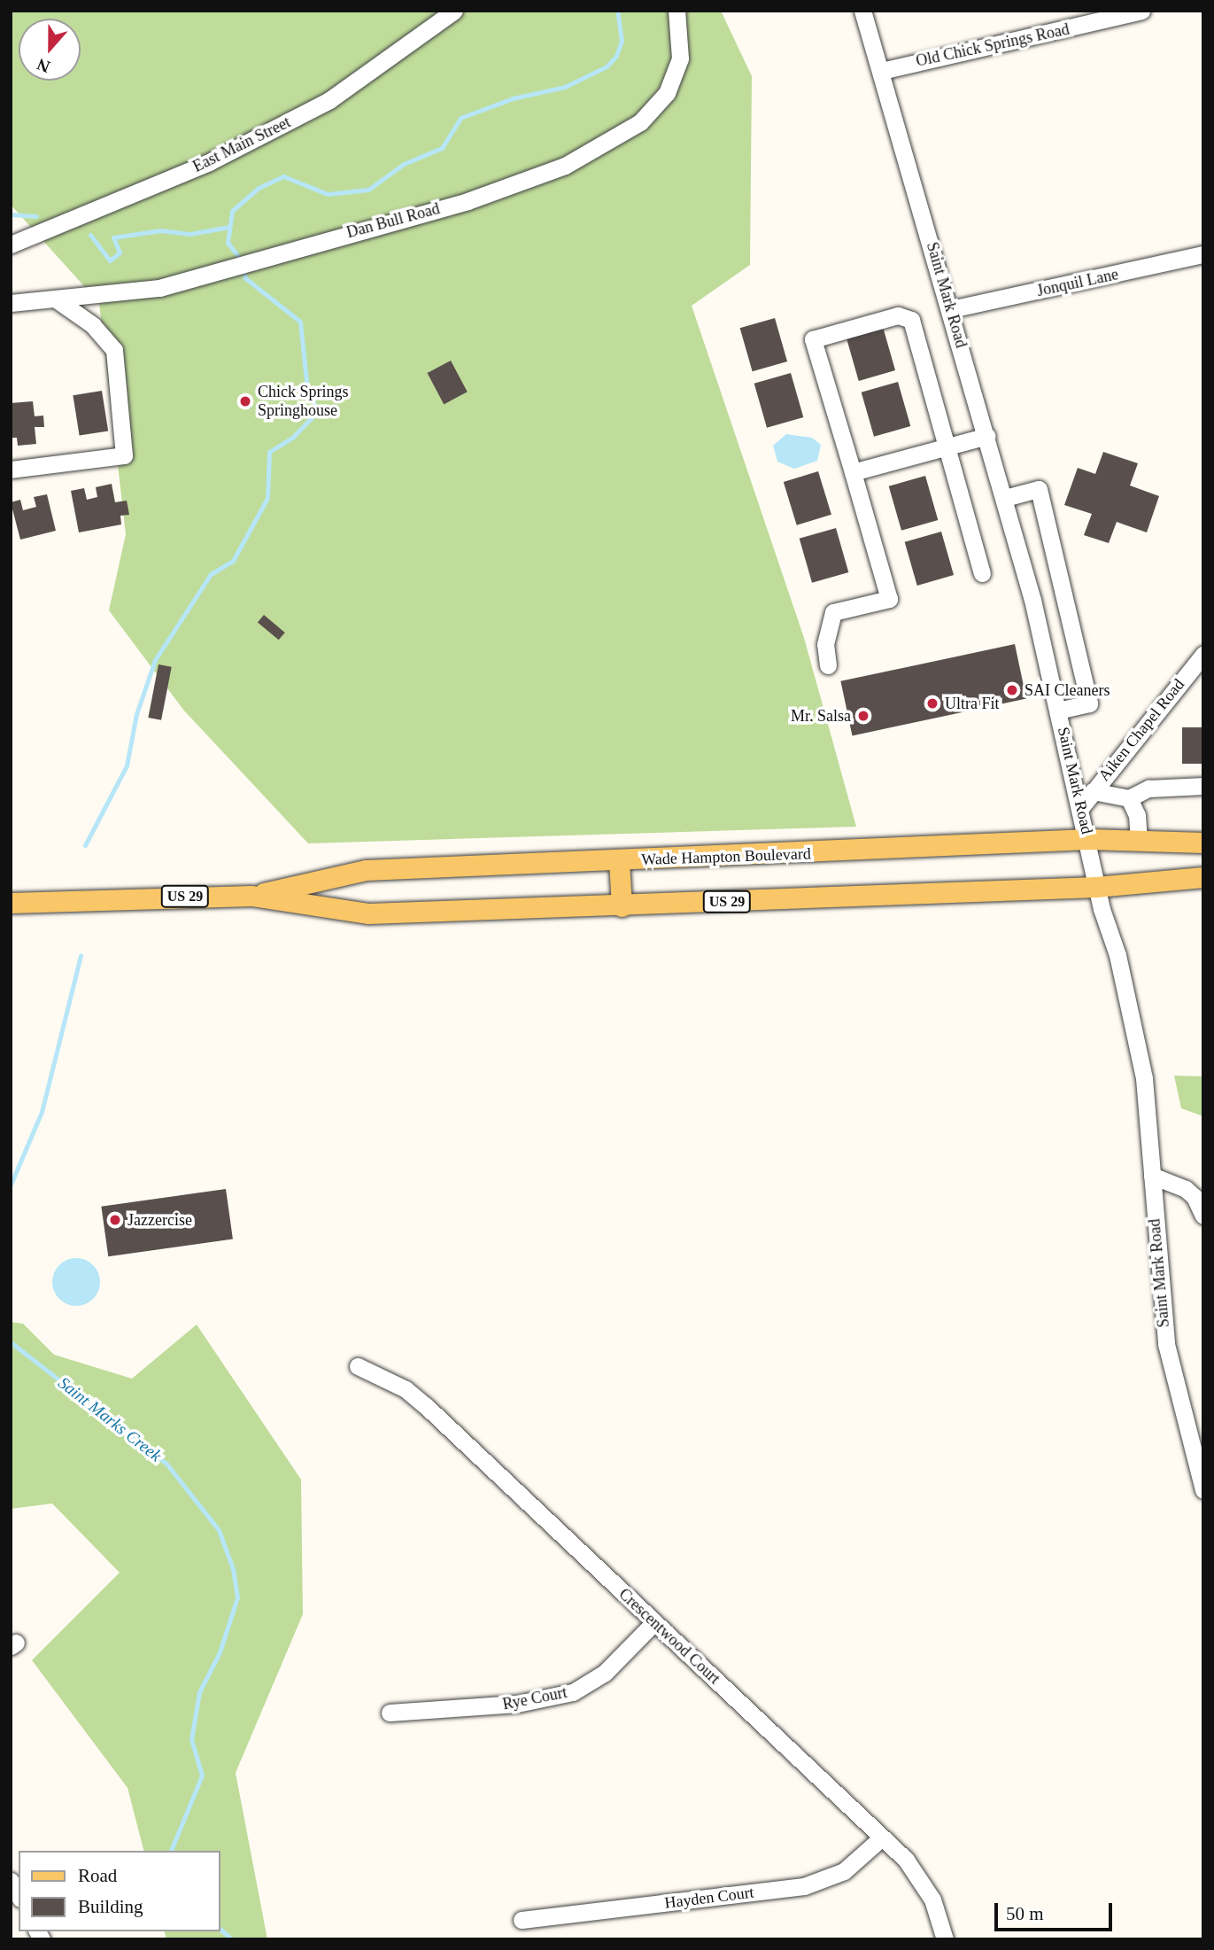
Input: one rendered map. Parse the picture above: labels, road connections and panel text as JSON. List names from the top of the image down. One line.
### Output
{"streets":{"main road":["Wade Hampton Boulevard","US 29"],"street":["Old Chick Springs Road","East Main Street","Dan Bull Road","Jonquil Lane","Saint Mark Road","Aiken Chapel Road","Crescentwood Court","Rye Court","Hayden Court"]},"crossings":[["Old Chick Springs Road","Saint Mark Road"],["Jonquil Lane","Saint Mark Road"],["Saint Mark Road","Aiken Chapel Road"],["Saint Mark Road","Wade Hampton Boulevard"],["Crescentwood Court","Rye Court"],["Crescentwood Court","Hayden Court"]],"water":["Saint Marks Creek"],"places":["Chick Springs Springhouse","SAI Cleaners","Ultra Fit","Mr. Salsa","Jazzercise"],"legend":["Road","Building"],"scale_bar":"50 m","north":"bottom"}
